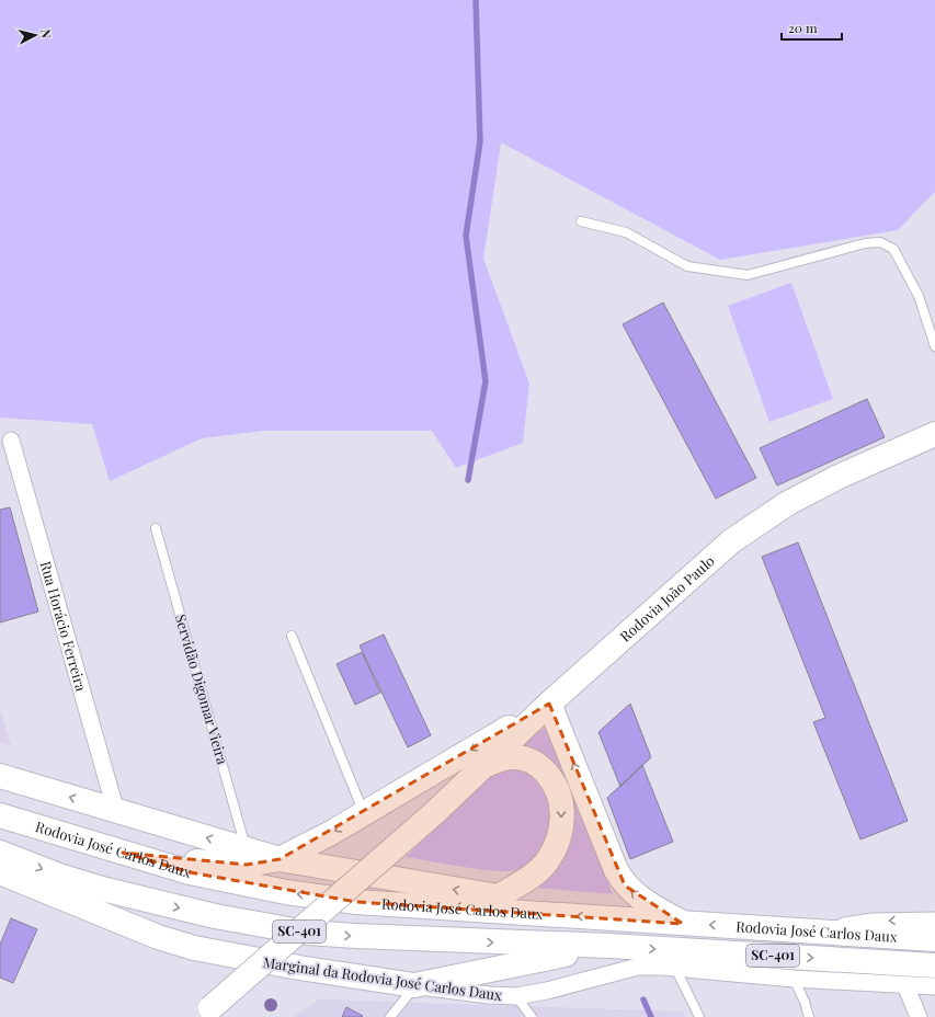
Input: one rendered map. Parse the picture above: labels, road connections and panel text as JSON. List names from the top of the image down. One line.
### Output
{"streets":{"main road":["Rodovia João Paulo","Rodovia José Carlos Daux","SC-401","Marginal da Rodovia José Carlos Daux"],"street":["Rua Horácio Ferreira"],"lane":["Servidão Digomar Vieira"]},"scale_bar":"20 m","north":"right"}
